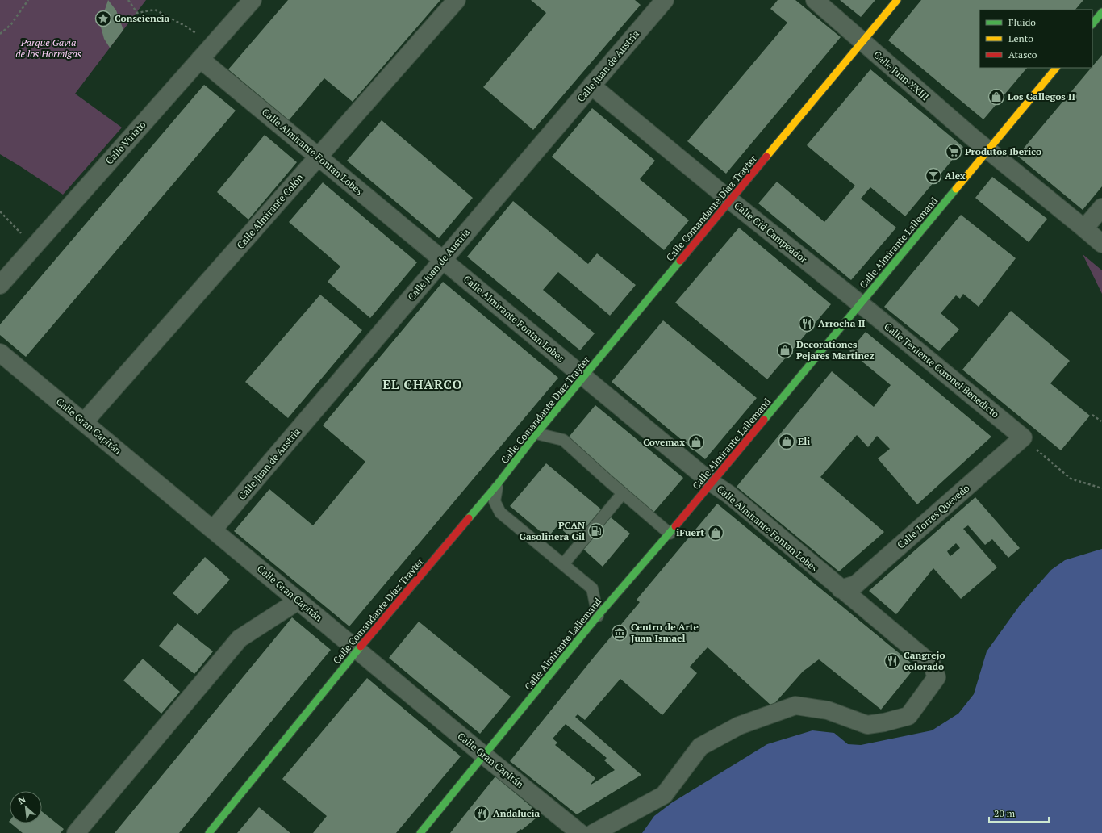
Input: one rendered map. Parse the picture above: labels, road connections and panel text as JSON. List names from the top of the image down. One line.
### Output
{"streets":{"main road":["Calle Comandante Díaz Trayter","Calle Almirante Lallemand"],"street":["Calle Juan de Austria","Calle Juan XXIII","Calle Viriato","Calle Almirante Fontan Lobes","Calle Almirante Colón","Calle Cid Campeador","Calle Teniente Coronel Benedicto","Calle Gran Capitán","Calle Torres Quevedo"]},"crossings":[["Calle Juan de Austria","Calle Almirante Fontan Lobes"],["Calle Juan de Austria","Calle Cid Campeador"],["Calle Juan de Austria","Calle Gran Capitán"],["Calle Juan XXIII","Calle Comandante Díaz Trayter"],["Calle Juan XXIII","Calle Almirante Lallemand"],["Calle Viriato","Calle Almirante Fontan Lobes"],["Calle Almirante Fontan Lobes","Calle Comandante Díaz Trayter"],["Calle Almirante Fontan Lobes","Calle Almirante Colón"],["Calle Almirante Fontan Lobes","Calle Almirante Lallemand"],["Calle Almirante Fontan Lobes","Calle Torres Quevedo"],["Calle Comandante Díaz Trayter","Calle Cid Campeador"],["Calle Comandante Díaz Trayter","Calle Gran Capitán"],["Calle Almirante Colón","Calle Gran Capitán"],["Calle Cid Campeador","Calle Almirante Lallemand"],["Calle Cid Campeador","Calle Teniente Coronel Benedicto"],["Calle Almirante Lallemand","Calle Teniente Coronel Benedicto"],["Calle Almirante Lallemand","Calle Gran Capitán"],["Calle Teniente Coronel Benedicto","Calle Torres Quevedo"]],"districts":["EL CHARCO"],"parks":["Parque Gavia de los Hormigas"],"places":{"place":["Consciencia"],"shop":["Los Gallegos II","Decorationes Pejares Martinez","Eli","Covemax","iFuert"],"supermarket":["Produtos Iberico"],"bar":["Alex"],"restaurant":["Arrocha II","Cangrejo colorado","Andalucia"],"fuel station":["PCAN Gasolinera Gil"],"museum":["Centro de Arte Juan Ismael"]},"legend":["Fluido","Lento","Atasco"],"scale_bar":"20 m","north":"top left"}
